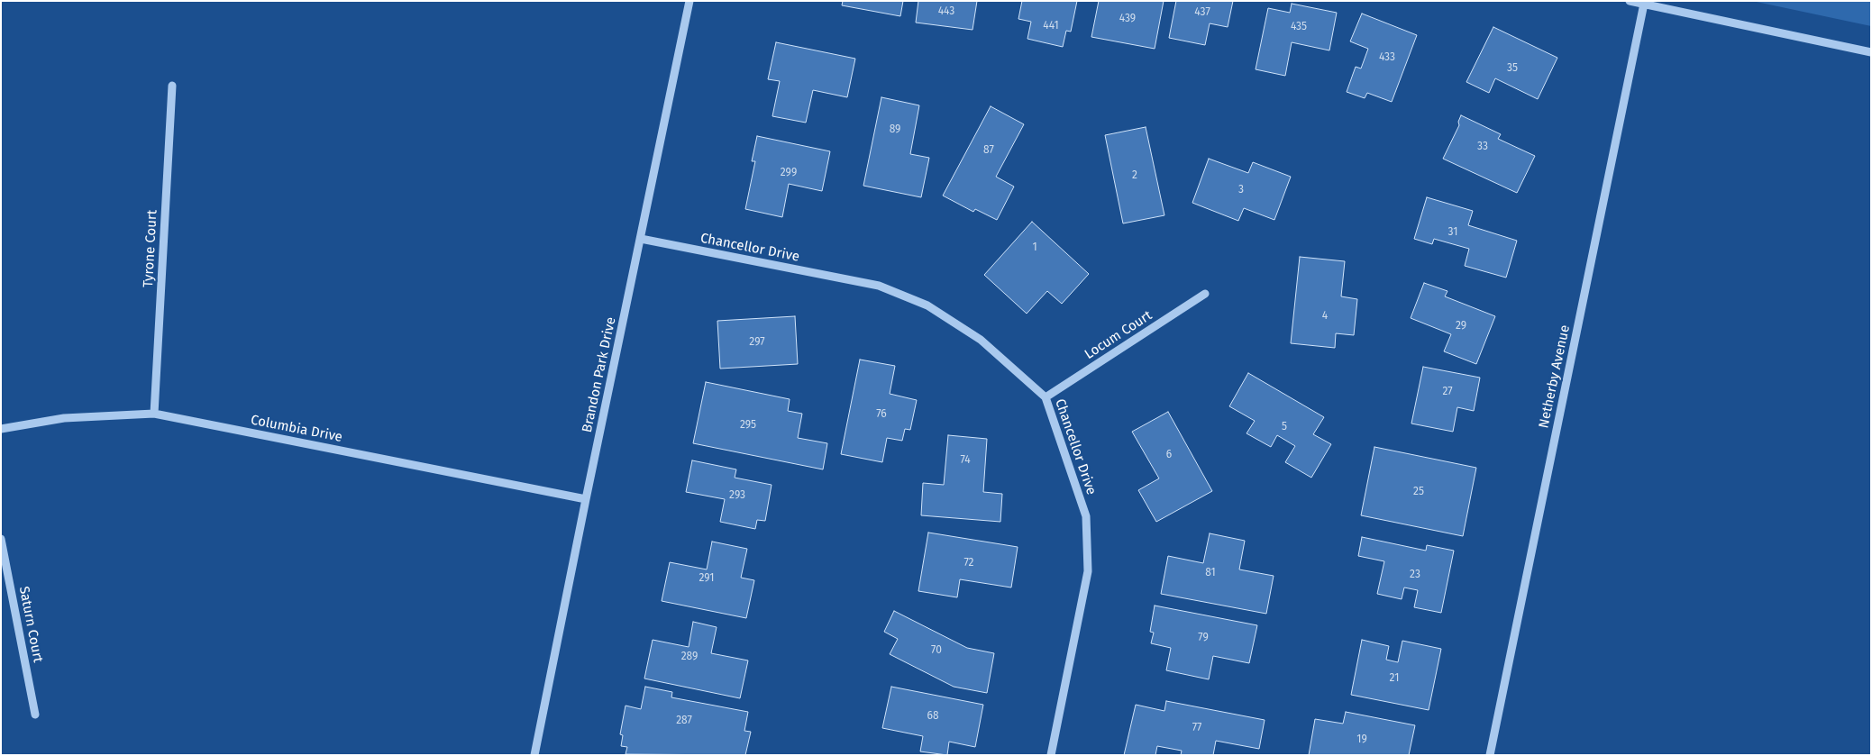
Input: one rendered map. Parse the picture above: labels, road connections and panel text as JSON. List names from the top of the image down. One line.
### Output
{"streets":{"street":["Chancellor Drive","Tyrone Court","Locum Court","Brandon Park Drive","Netherby Avenue","Columbia Drive","Saturn Court"]},"crossings":[["Chancellor Drive","Locum Court"],["Chancellor Drive","Brandon Park Drive"],["Tyrone Court","Columbia Drive"],["Brandon Park Drive","Columbia Drive"]],"house_numbers":["443","437","439","441","435","433","35","89","33","87","299","2","3","31","1","4","29","297","27","76","295","5","6","74","25","293","72","81","23","291","79","70","289","21","68","287","77","19"]}
